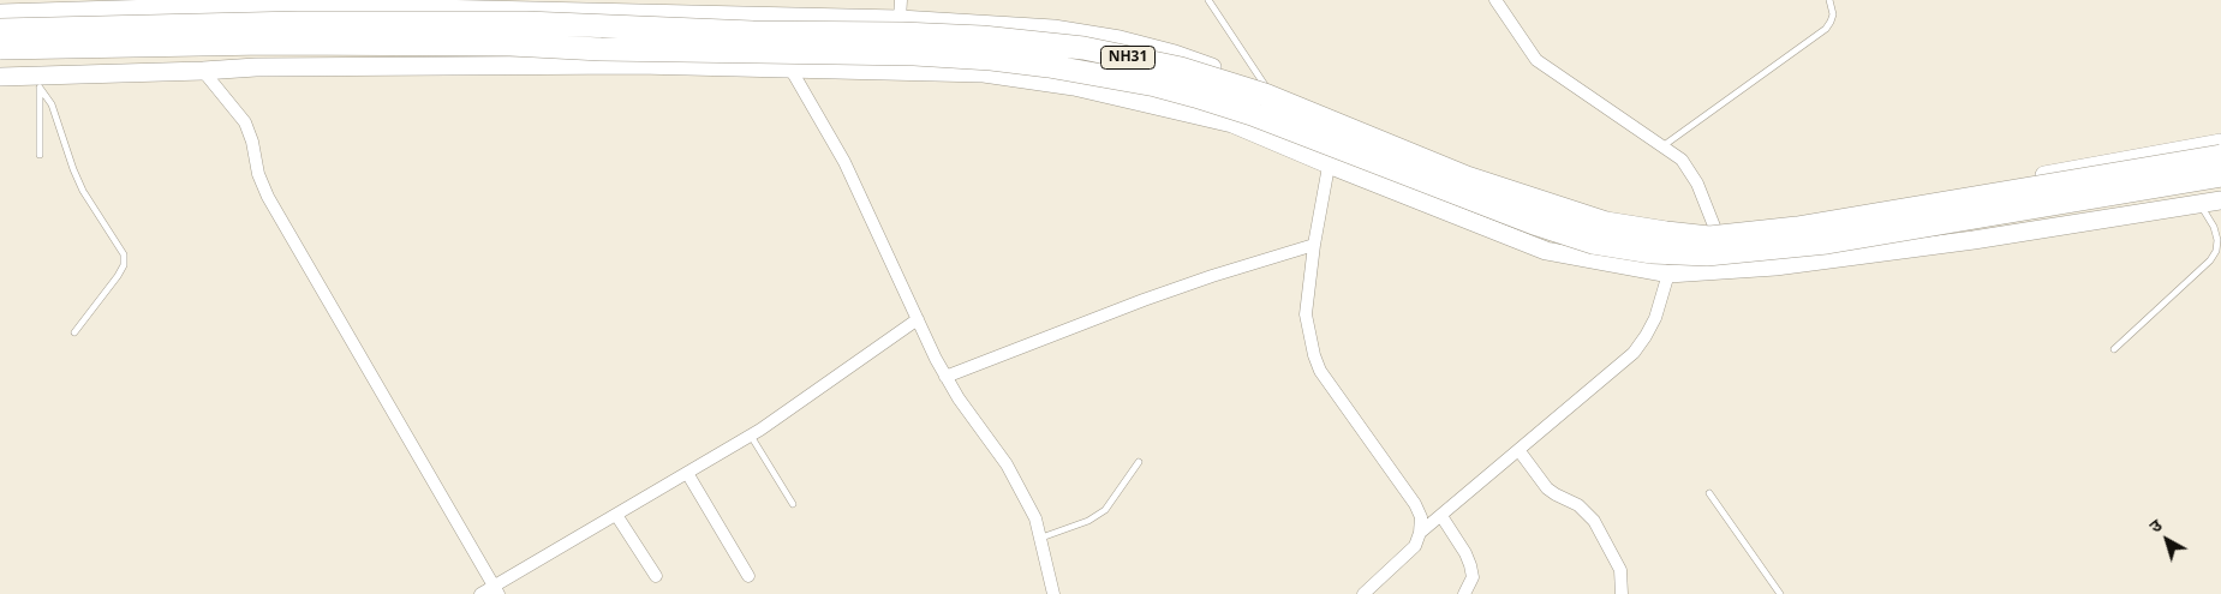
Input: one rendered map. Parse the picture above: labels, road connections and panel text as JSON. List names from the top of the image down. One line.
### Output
{"streets":{"highway":["NH31"]},"north":"top left"}
